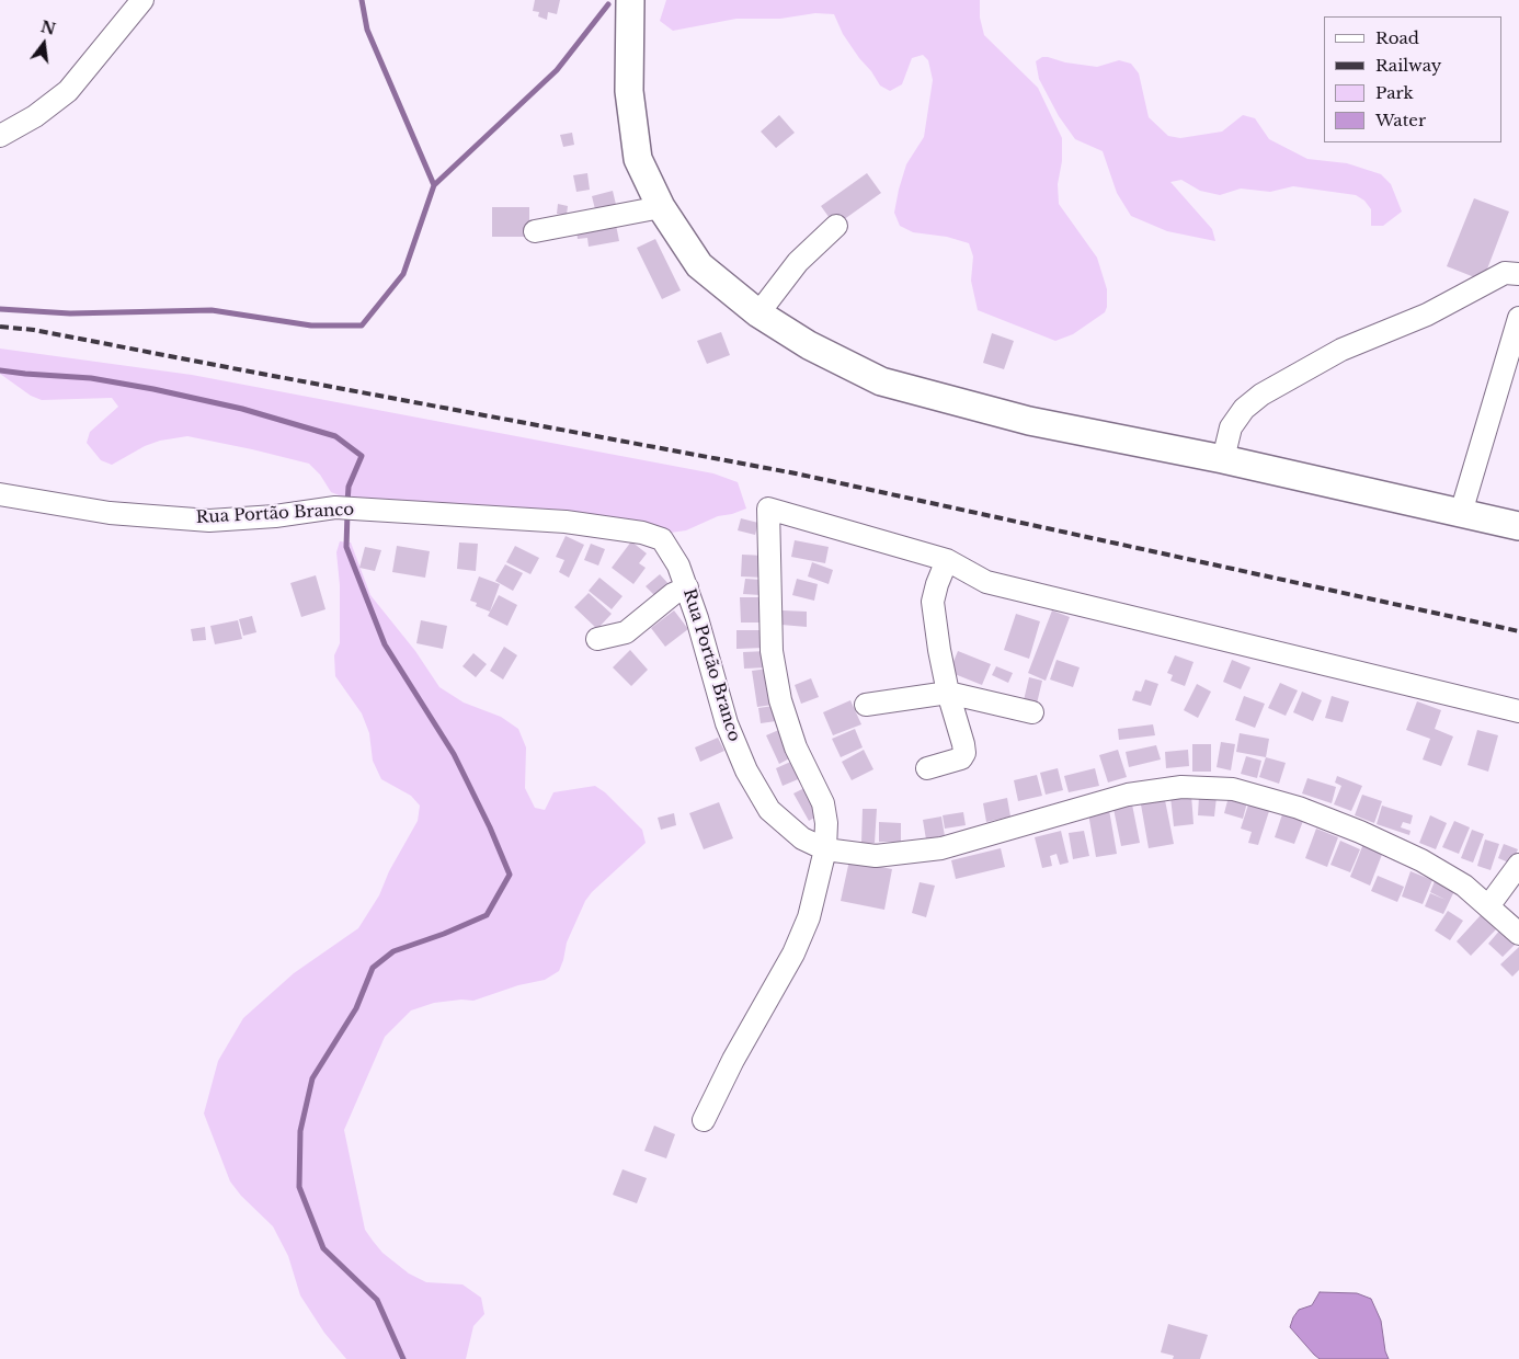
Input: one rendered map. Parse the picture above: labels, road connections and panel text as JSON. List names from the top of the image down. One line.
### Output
{"streets":{"street":["Rua Portão Branco"]},"legend":["Road","Railway","Park","Water"],"north":"top"}
